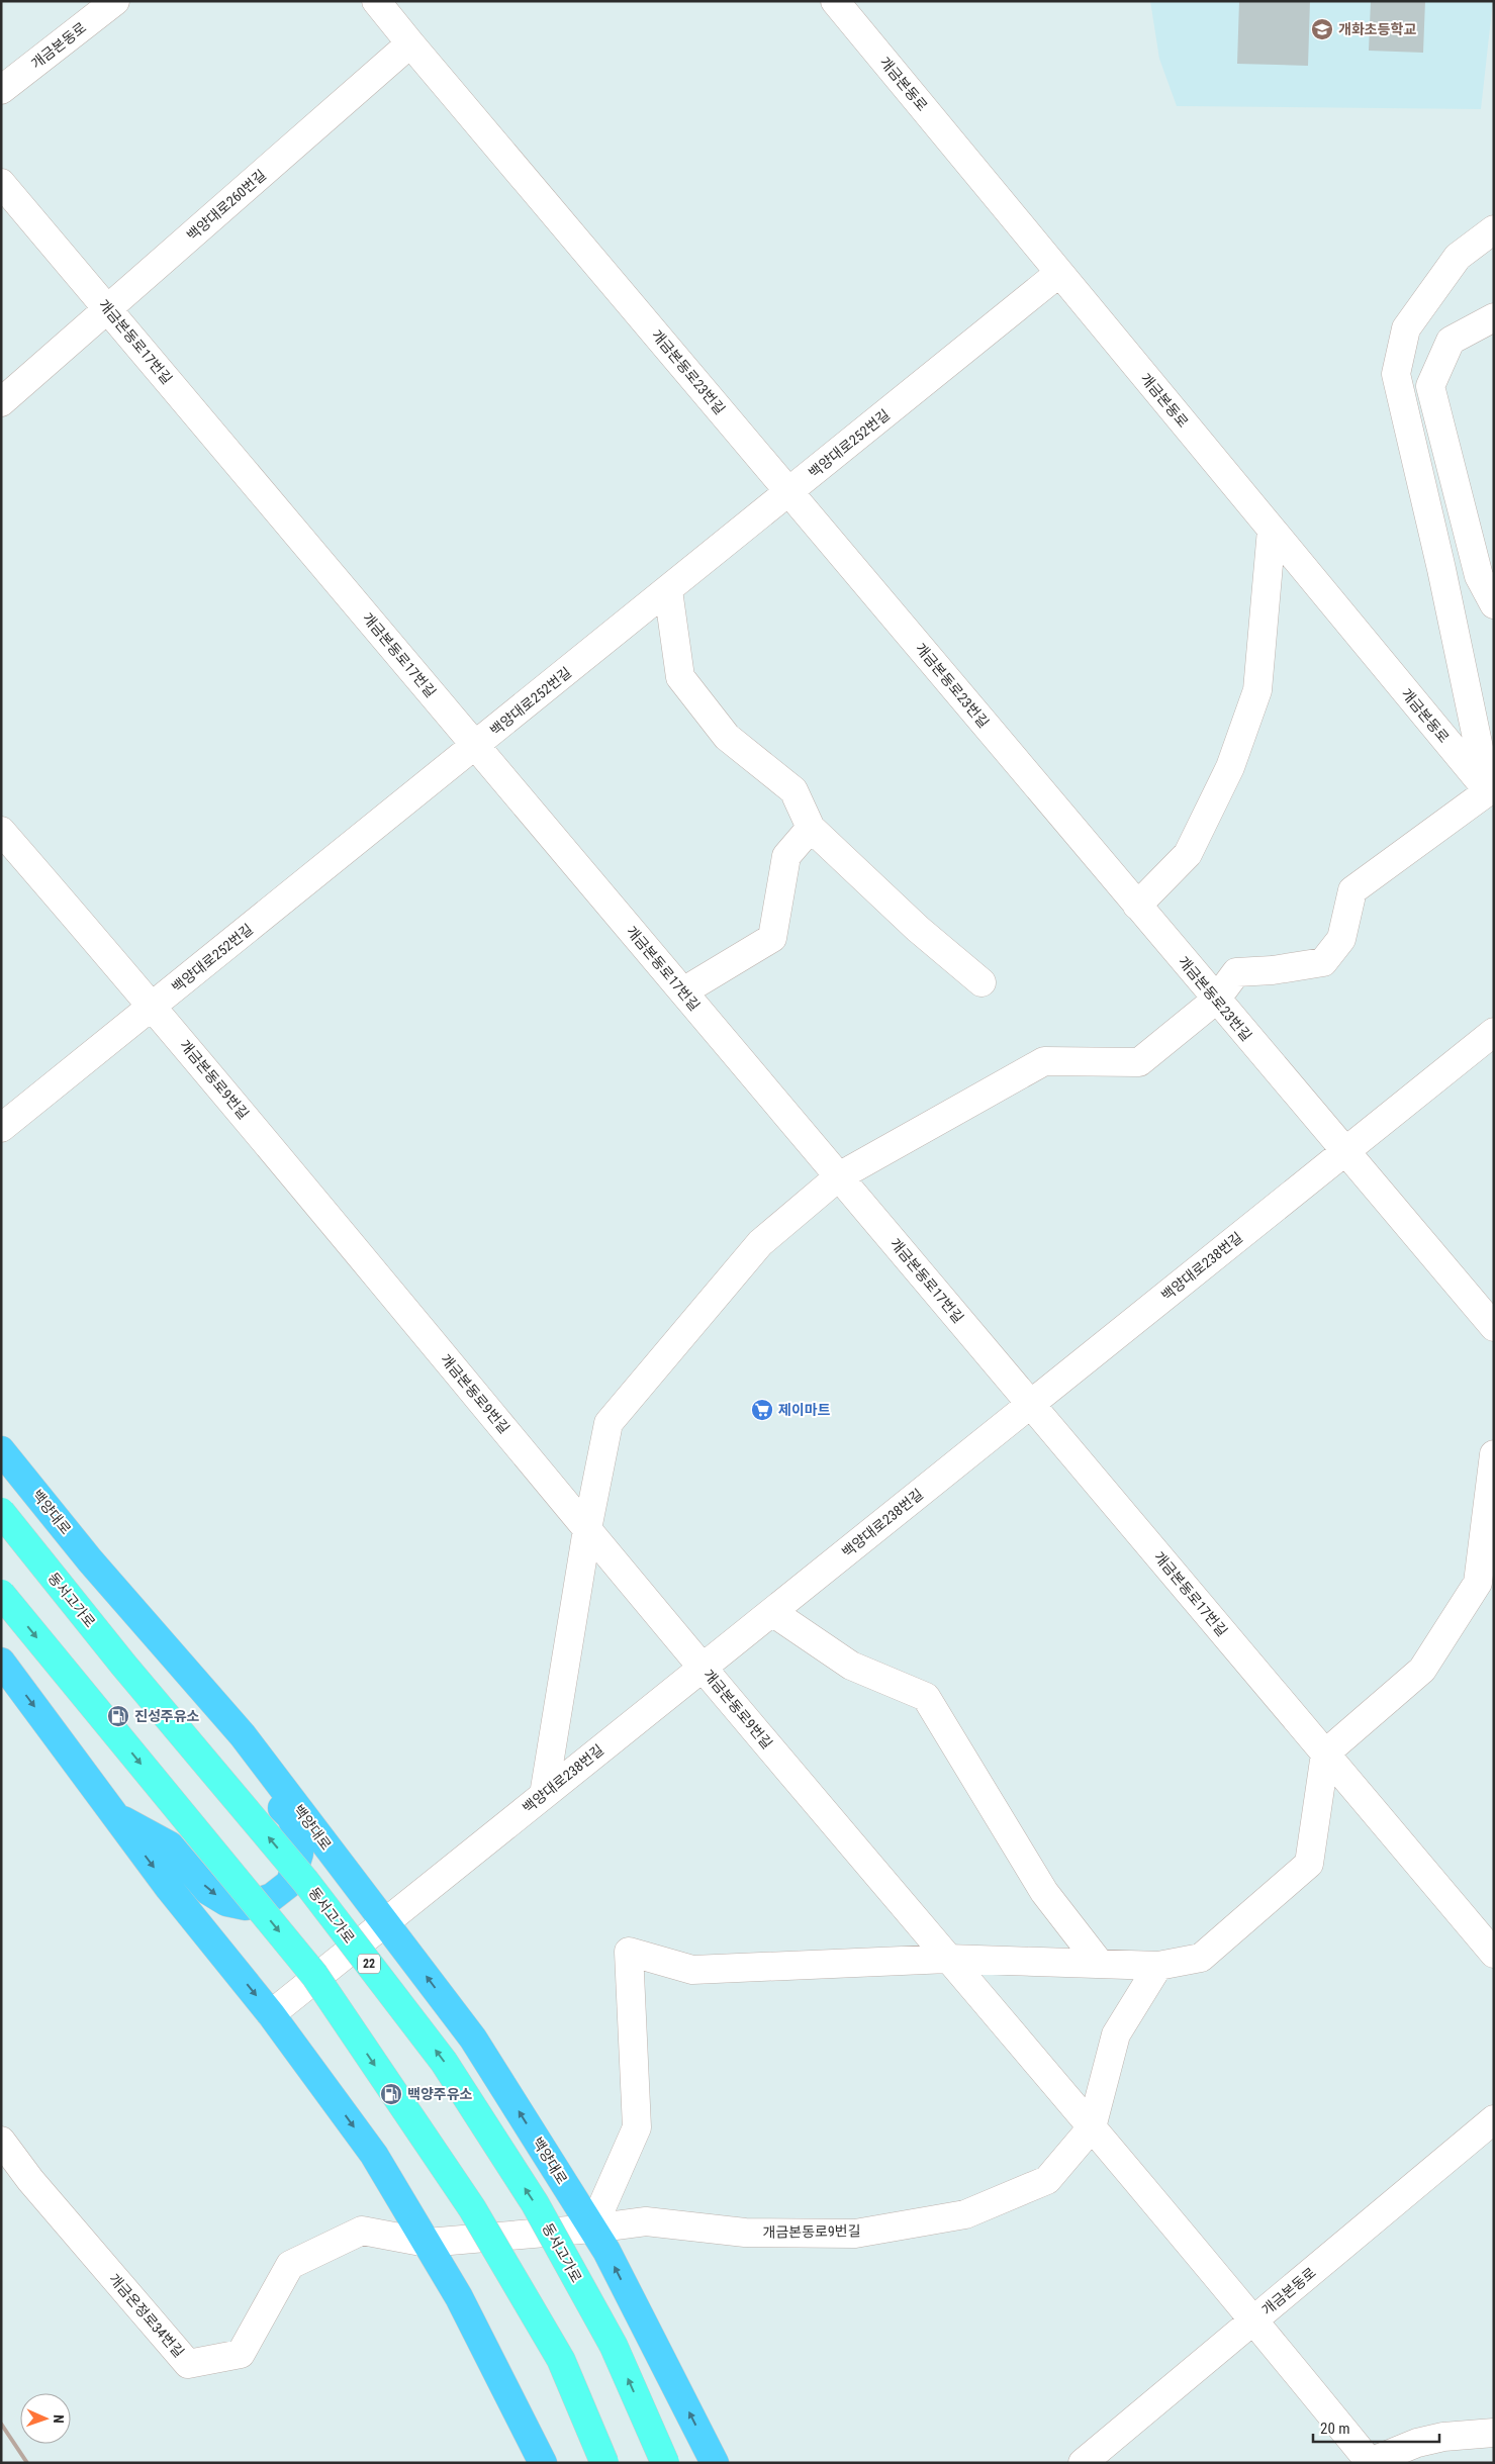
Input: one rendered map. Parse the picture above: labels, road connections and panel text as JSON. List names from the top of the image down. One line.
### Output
{"streets":{"highway":["동서고가로","22"],"main road":["백양대로"],"street":["개금본동로","백양대로260번길","개금본동로17번길","개금본동로23번길","백양대로252번길","개금본동로9번길","백양대로238번길","개금온정로34번길"]},"crossings":[["개금본동로","백양대로252번길"],["개금본동로","개금본동로9번길"],["백양대로260번길","개금본동로17번길"],["백양대로260번길","개금본동로23번길"],["개금본동로17번길","백양대로252번길"],["개금본동로17번길","백양대로238번길"],["개금본동로23번길","백양대로252번길"],["개금본동로23번길","백양대로238번길"],["백양대로252번길","개금본동로9번길"],["개금본동로9번길","백양대로238번길"],["개금본동로9번길","백양대로"],["개금본동로9번길","개금온정로34번길"],["백양대로238번길","백양대로"],["백양대로","개금온정로34번길"]],"places":{"school or university":["개화초등학교"],"supermarket":["제이마트"],"fuel station":["진성주유소","백양주유소"]},"scale_bar":"20 m","north":"right"}
